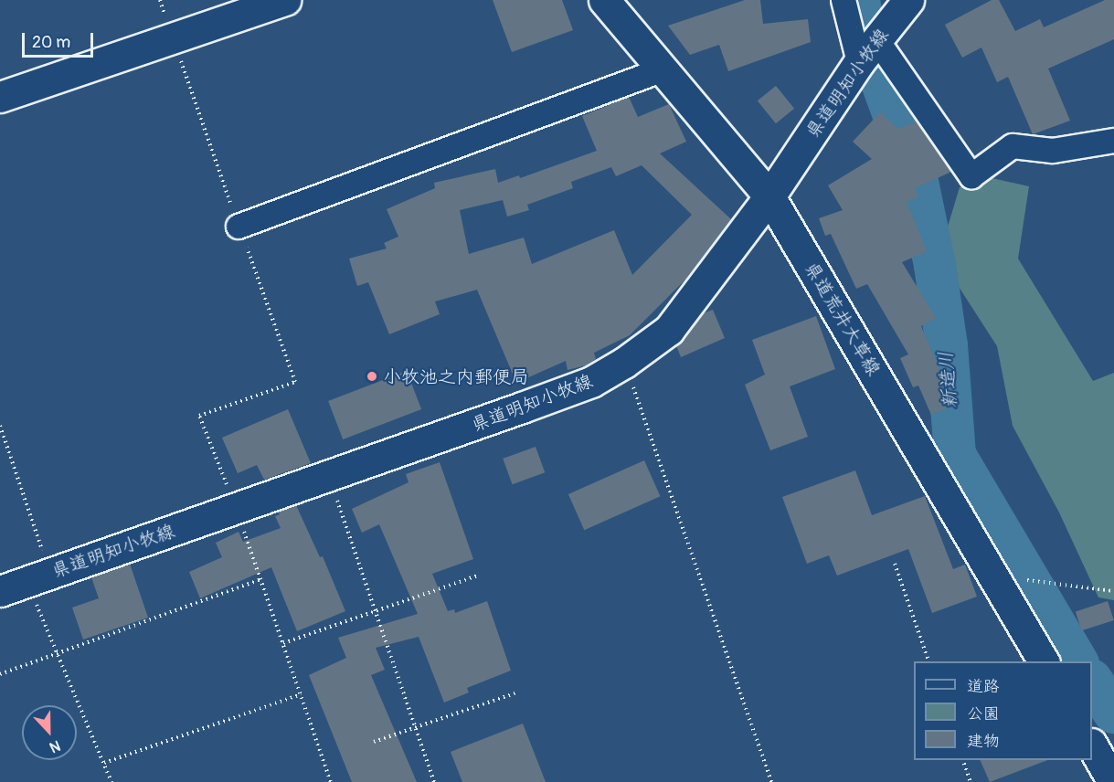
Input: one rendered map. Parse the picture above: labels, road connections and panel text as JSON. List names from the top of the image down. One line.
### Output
{"streets":{"main road":["県道明知小牧線","県道荒井大草線"]},"crossings":[["県道明知小牧線","県道荒井大草線"]],"water":["新造川"],"places":["小牧池之内郵便局"],"legend":["道路","公園","建物"],"scale_bar":"20 m","north":"bottom"}
